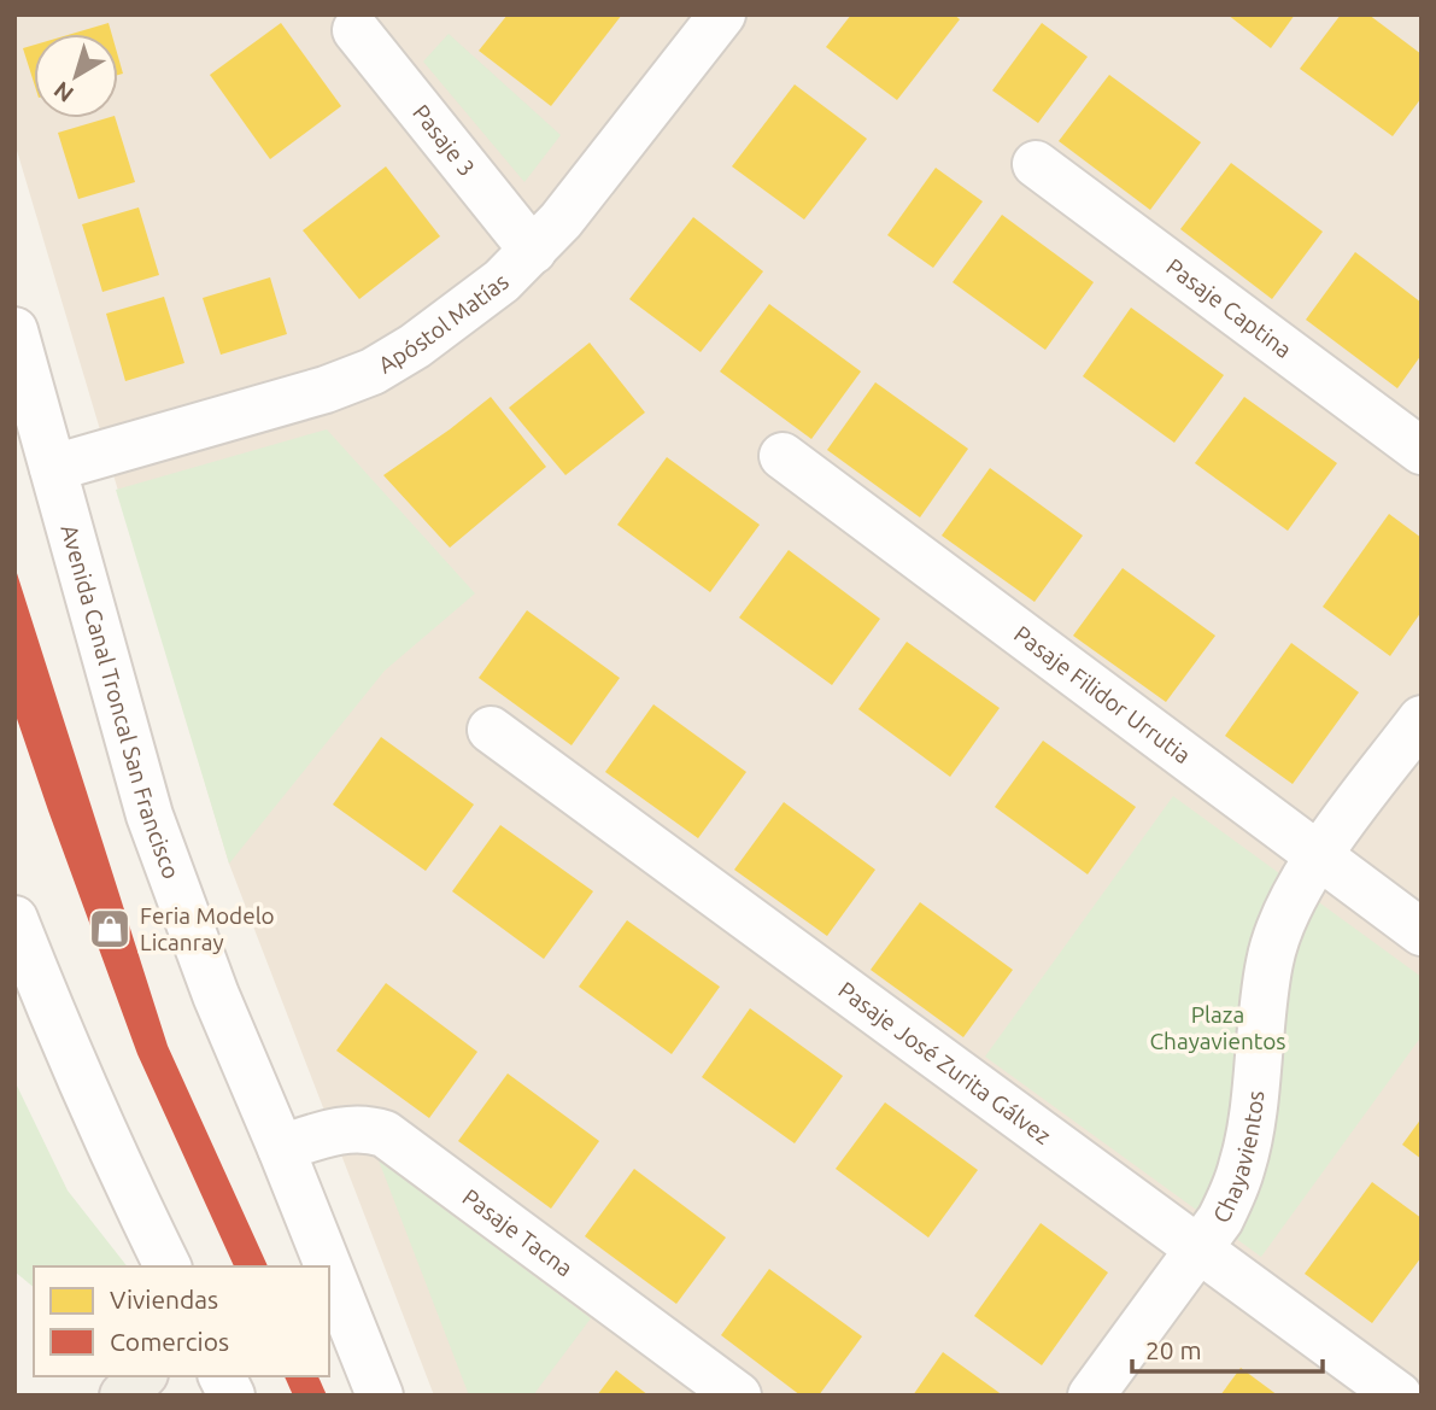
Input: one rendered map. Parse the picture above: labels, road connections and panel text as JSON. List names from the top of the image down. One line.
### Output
{"streets":{"street":["Pasaje 3","Pasaje Captina","Apóstol Matías","Pasaje Filidor Urrutia","Avenida Canal Troncal San Francisco","Pasaje José Zurita Gálvez","Chayavientos","Pasaje Tacna"]},"crossings":[["Pasaje 3","Apóstol Matías"],["Apóstol Matías","Avenida Canal Troncal San Francisco"],["Pasaje Filidor Urrutia","Chayavientos"],["Avenida Canal Troncal San Francisco","Pasaje Tacna"],["Pasaje José Zurita Gálvez","Chayavientos"]],"parks":["Plaza Chayavientos"],"places":{"shop":["Feria Modelo Licanray"]},"legend":["Viviendas","Comercios"],"scale_bar":"20 m","north":"bottom left"}
